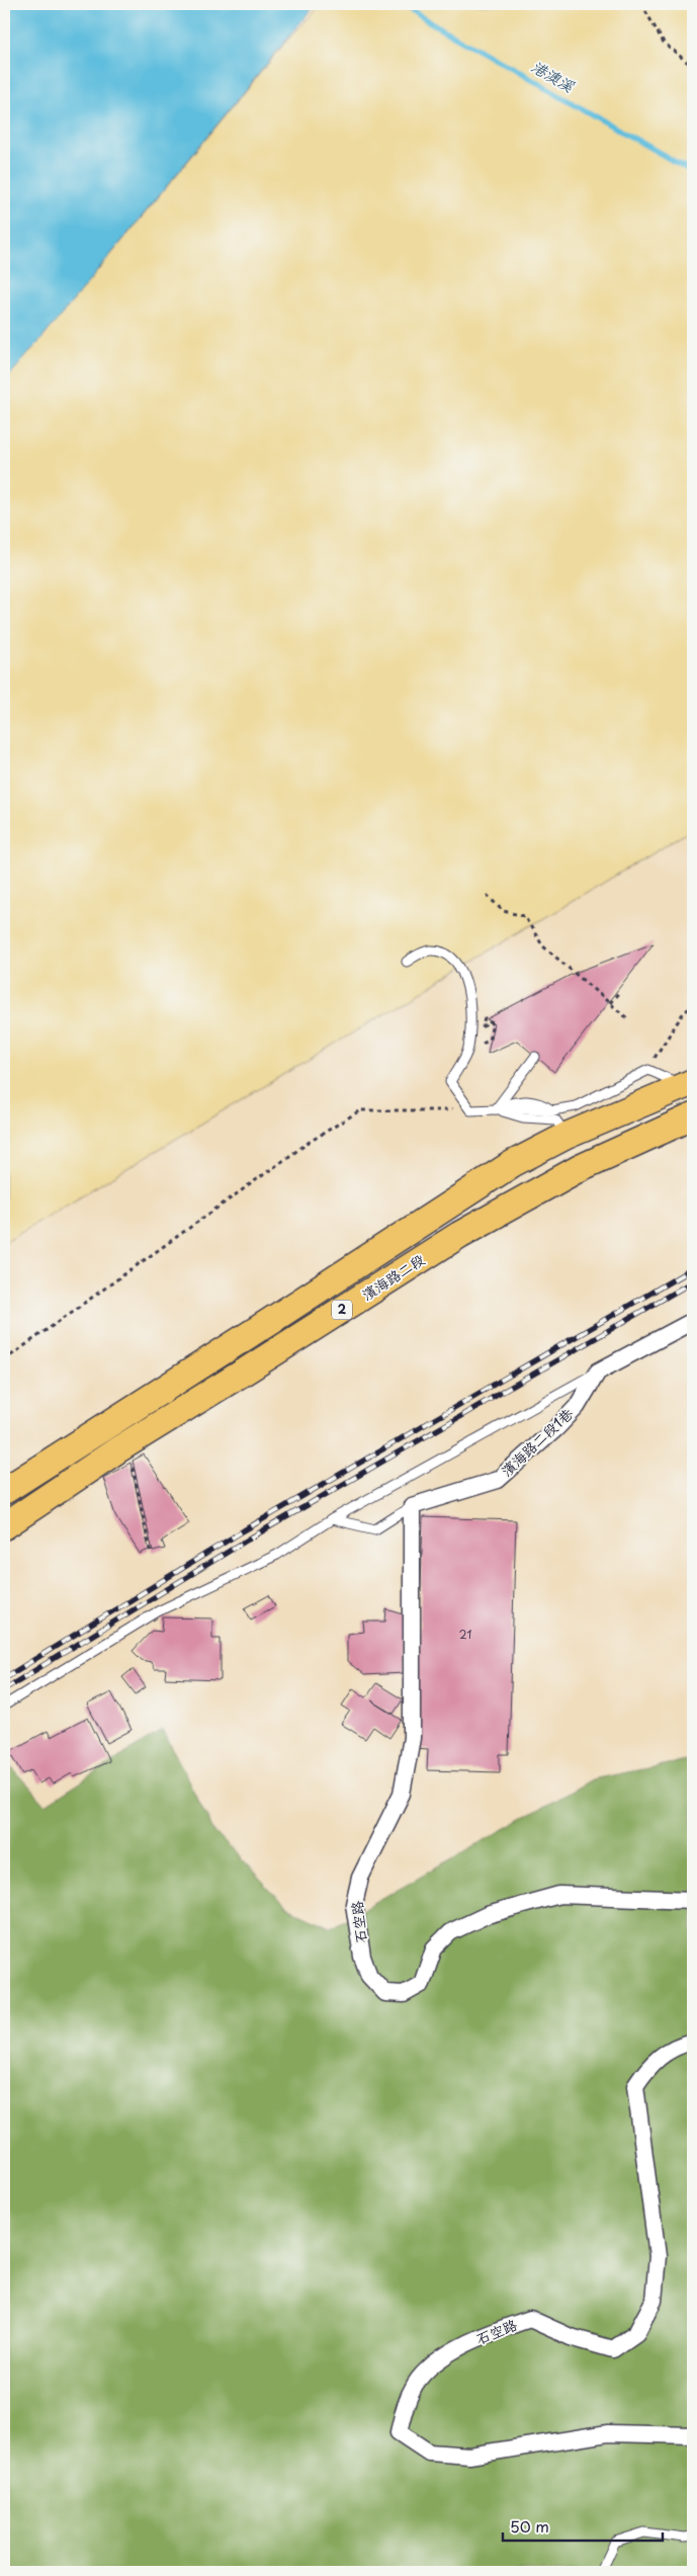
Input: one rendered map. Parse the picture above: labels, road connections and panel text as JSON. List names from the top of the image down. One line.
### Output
{"streets":{"main road":["濱海路二段","2"],"street":["濱海路二段1巷","石空路"]},"crossings":[["濱海路二段1巷","石空路"]],"water":["港澳溪"],"house_numbers":["21"],"scale_bar":"50 m"}
